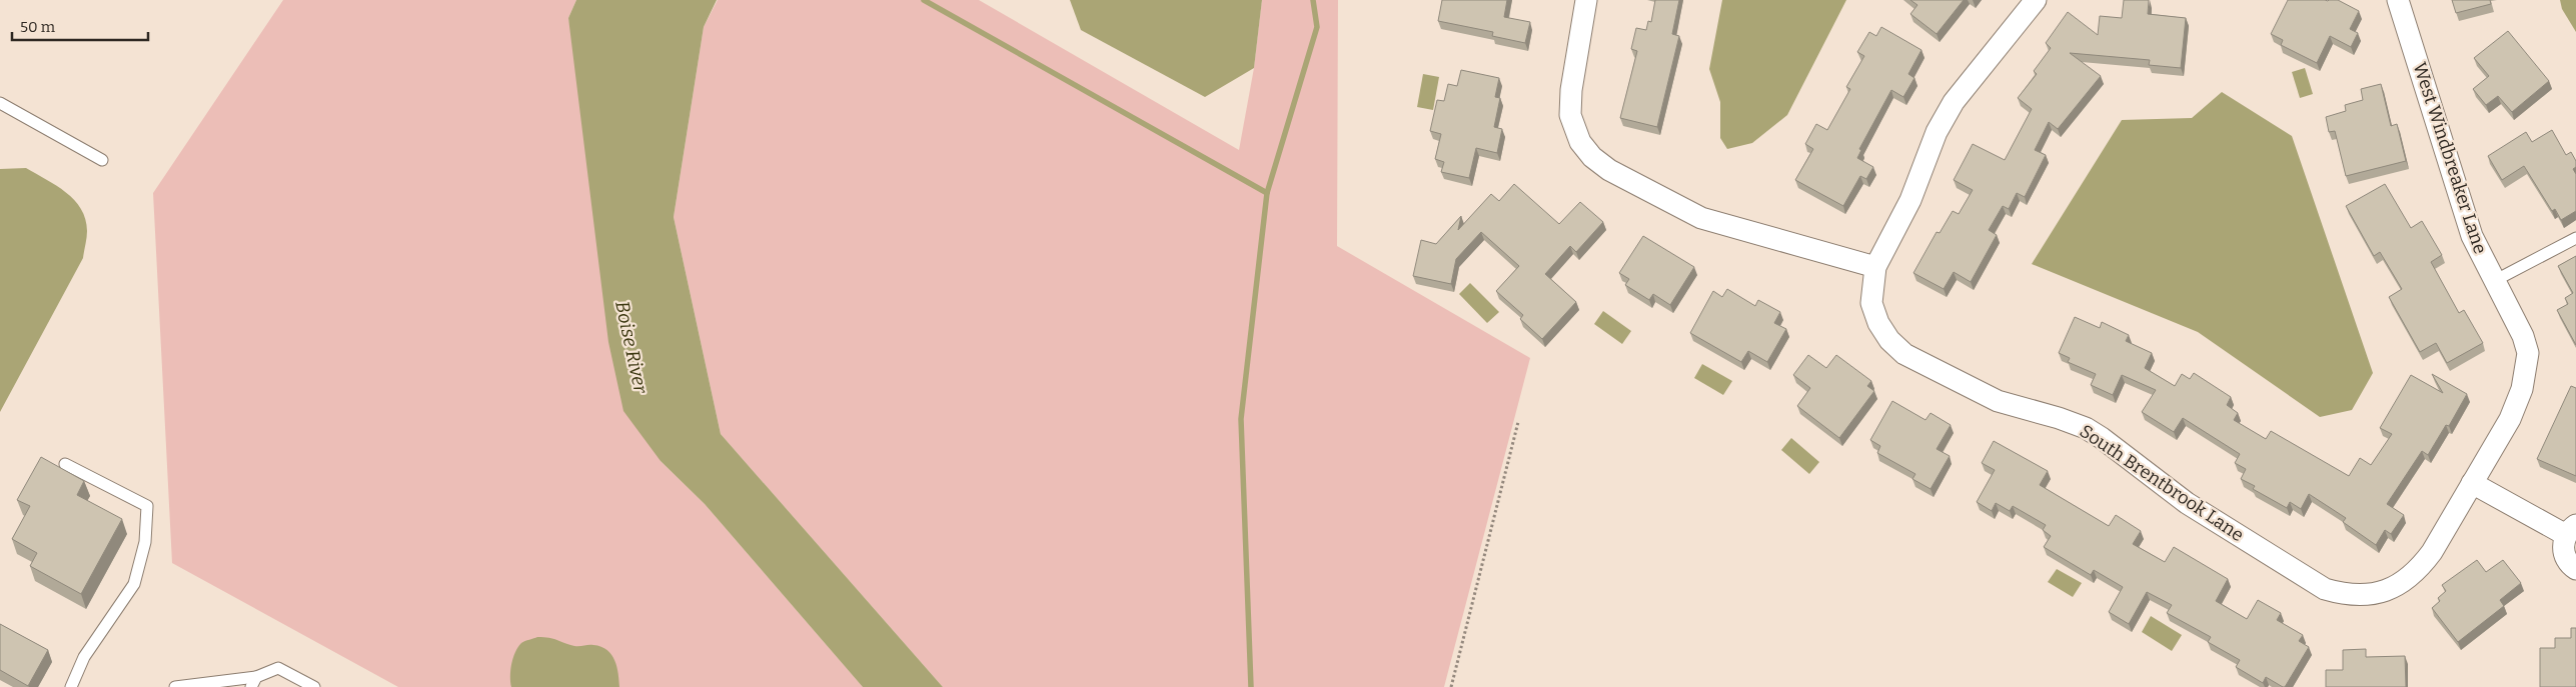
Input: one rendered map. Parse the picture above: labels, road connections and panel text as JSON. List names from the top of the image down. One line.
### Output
{"streets":{"street":["West Windbreaker Lane","South Brentbrook Lane"]},"crossings":[["West Windbreaker Lane","South Brentbrook Lane"]],"water":["Boise River"],"scale_bar":"50 m"}
